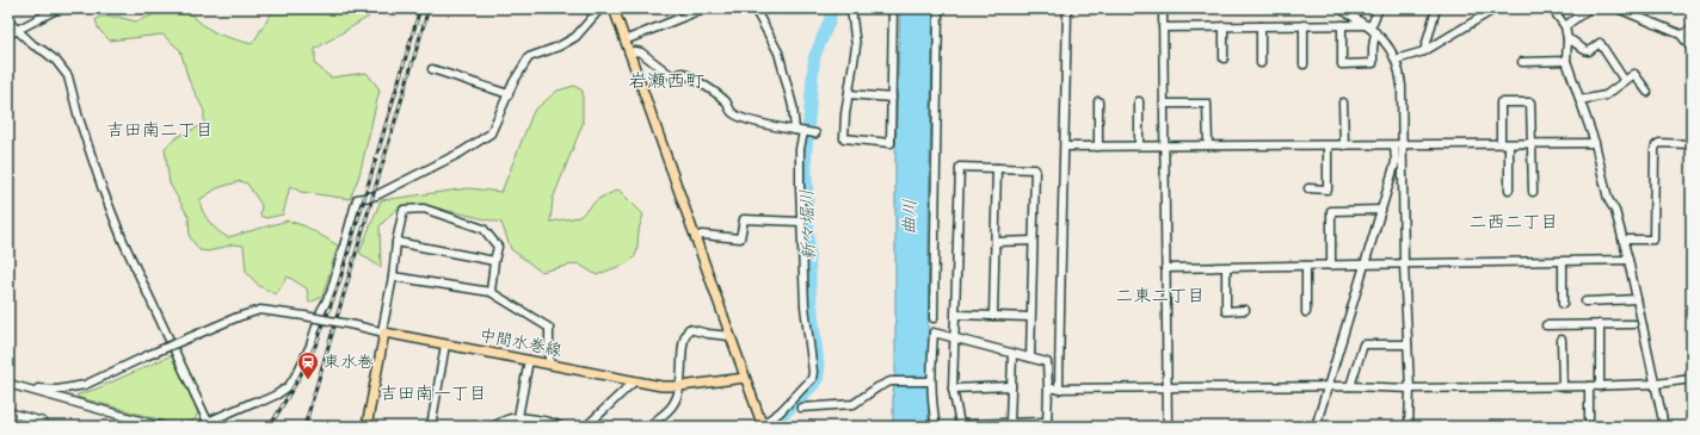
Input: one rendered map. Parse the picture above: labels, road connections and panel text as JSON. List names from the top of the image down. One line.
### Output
{"streets":{"main road":["中間水巻線"]},"districts":["岩瀬西町","吉田南二丁目","二西二丁目","二東二丁目","吉田南一丁目"],"water":["曲川","新々堀川"],"places":{"station":["東水巻"]}}
